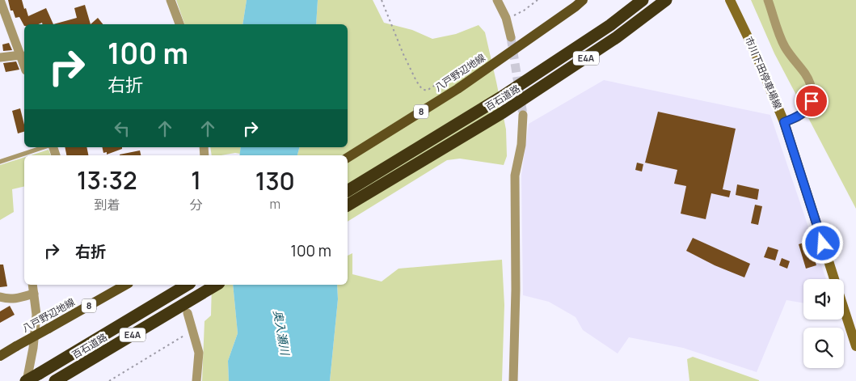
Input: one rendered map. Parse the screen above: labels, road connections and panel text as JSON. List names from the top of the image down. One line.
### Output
{"streets":{"highway":["E4A","百石道路"],"main road":["八戸野辺地線","市川下田停車場線","8"]},"water":["奥入瀬川"],"page":{"turn":["100 m","右折"],"eta":["13:32","到着","1","分","130","m"],"list":[{"name":"右折","value":"100 m"}]}}
